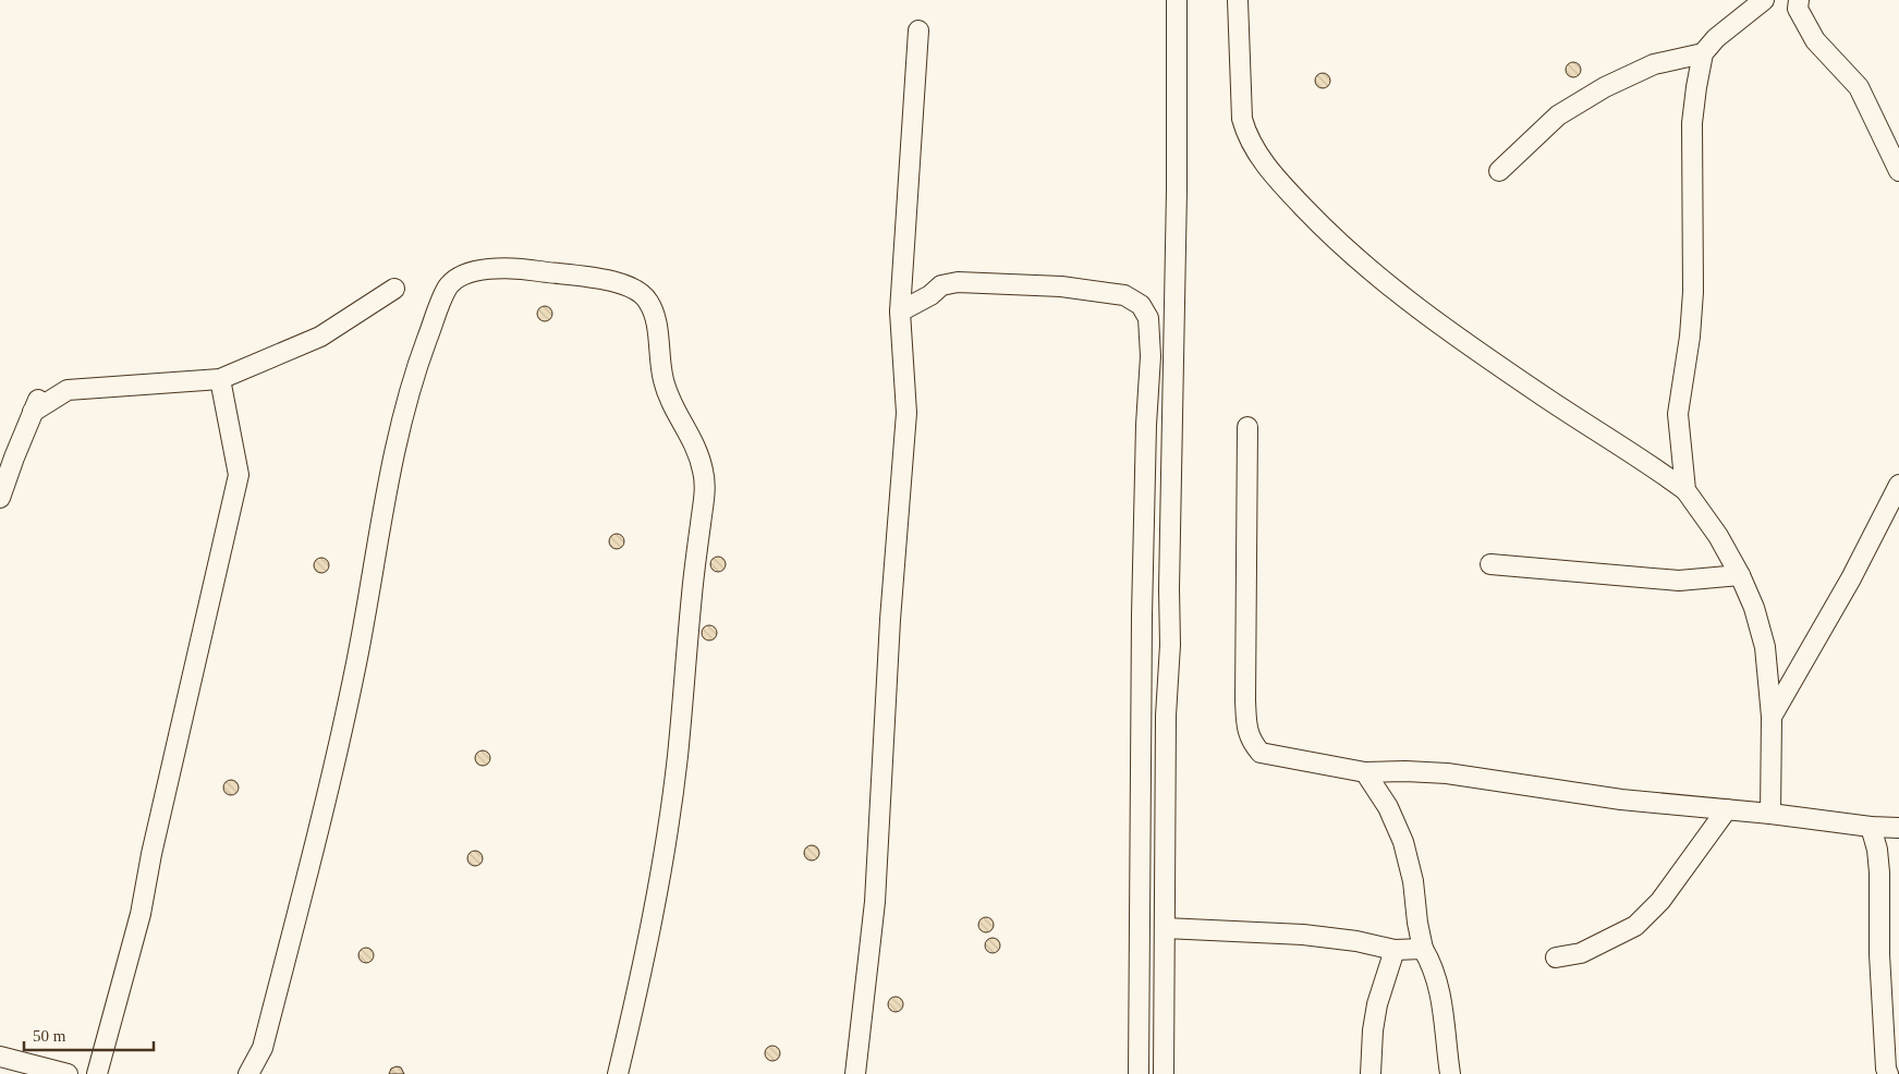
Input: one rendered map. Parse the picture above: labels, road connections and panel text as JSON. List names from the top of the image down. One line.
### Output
{"scale_bar":"50 m"}
